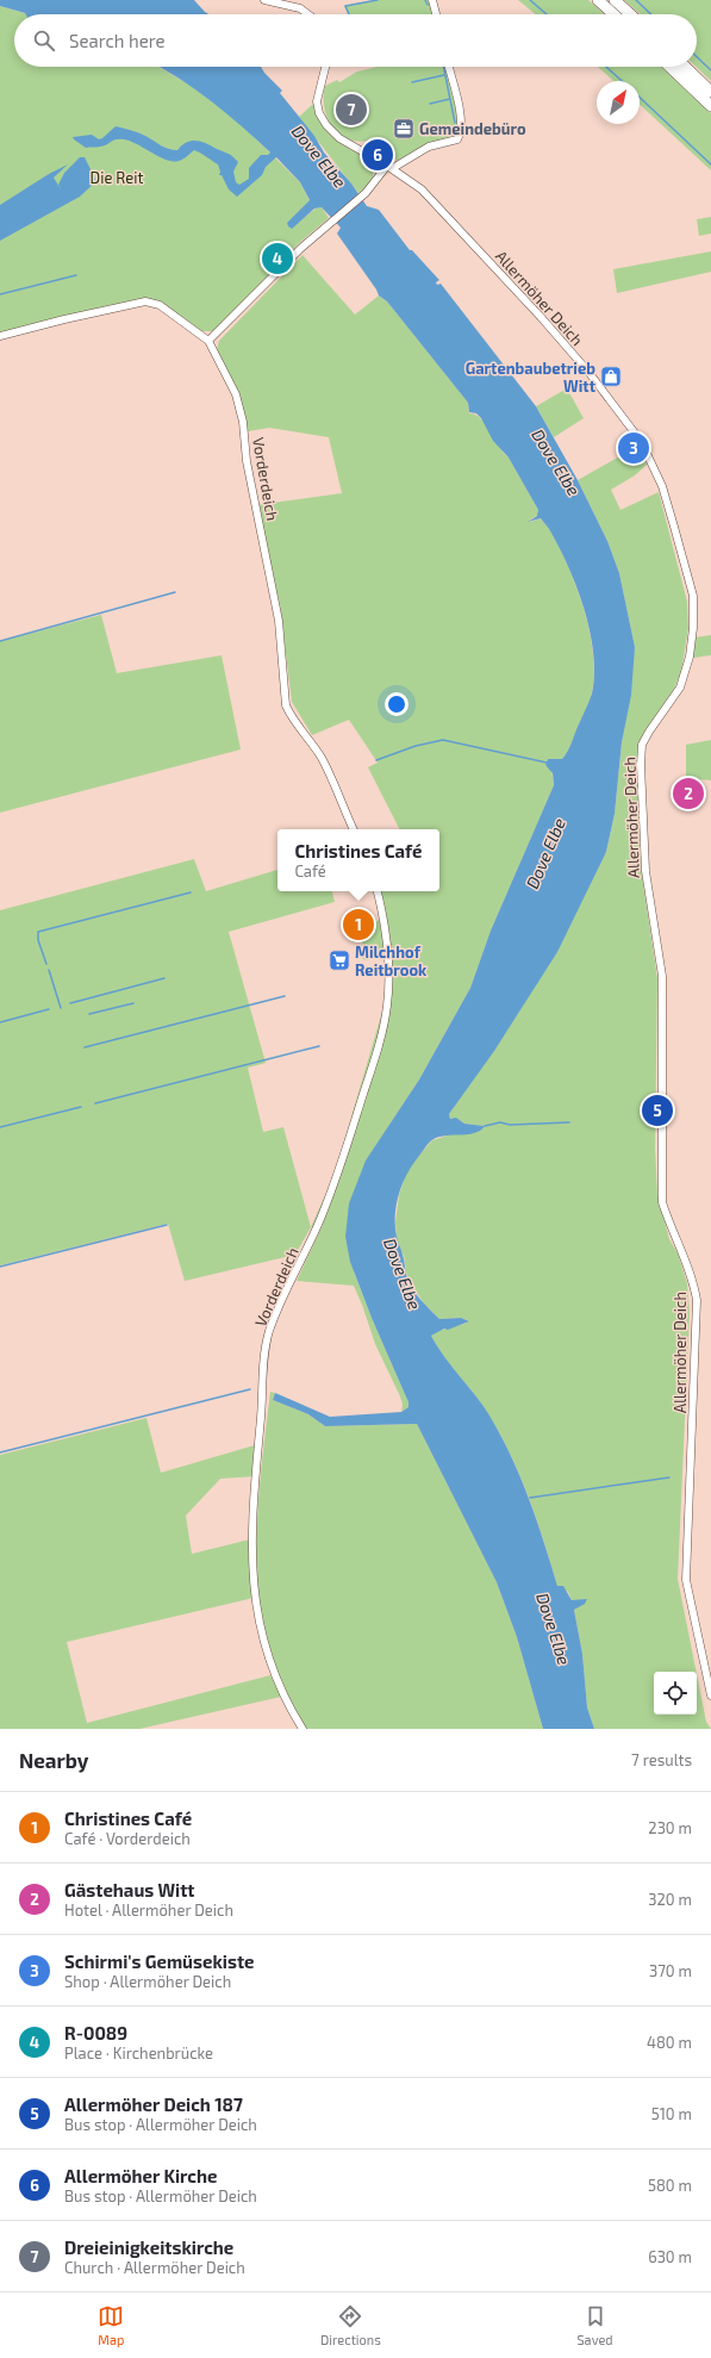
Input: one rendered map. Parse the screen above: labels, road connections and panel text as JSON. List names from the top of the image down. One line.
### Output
{"streets":{"street":["Allermöher Deich","Vorderdeich"]},"water":["Dove Elbe"],"parks":["Die Reit"],"places":{"office":["Gemeindebüro"],"shop":["Gartenbaubetrieb Witt"],"supermarket":["Milchhof Reitbrook"]},"north":"top right","page":{"search":"Search here","pins":["7","6","4","3","2","1","5"],"popup":["Christines Café","Café"],"heading":["Nearby","7 results"],"list":[{"mark":"1","name":"Christines Café","note":"Café · Vorderdeich","value":"230 m"},{"mark":"2","name":"Gästehaus Witt","note":"Hotel · Allermöher Deich","value":"320 m"},{"mark":"3","name":"Schirmi's Gemüsekiste","note":"Shop · Allermöher Deich","value":"370 m"},{"mark":"4","name":"R-0089","note":"Place · Kirchenbrücke","value":"480 m"},{"mark":"5","name":"Allermöher Deich 187","note":"Bus stop · Allermöher Deich","value":"510 m"},{"mark":"6","name":"Allermöher Kirche","note":"Bus stop · Allermöher Deich","value":"580 m"},{"mark":"7","name":"Dreieinigkeitskirche","note":"Church · Allermöher Deich","value":"630 m"}],"nav":["Map","Directions","Saved"]}}
